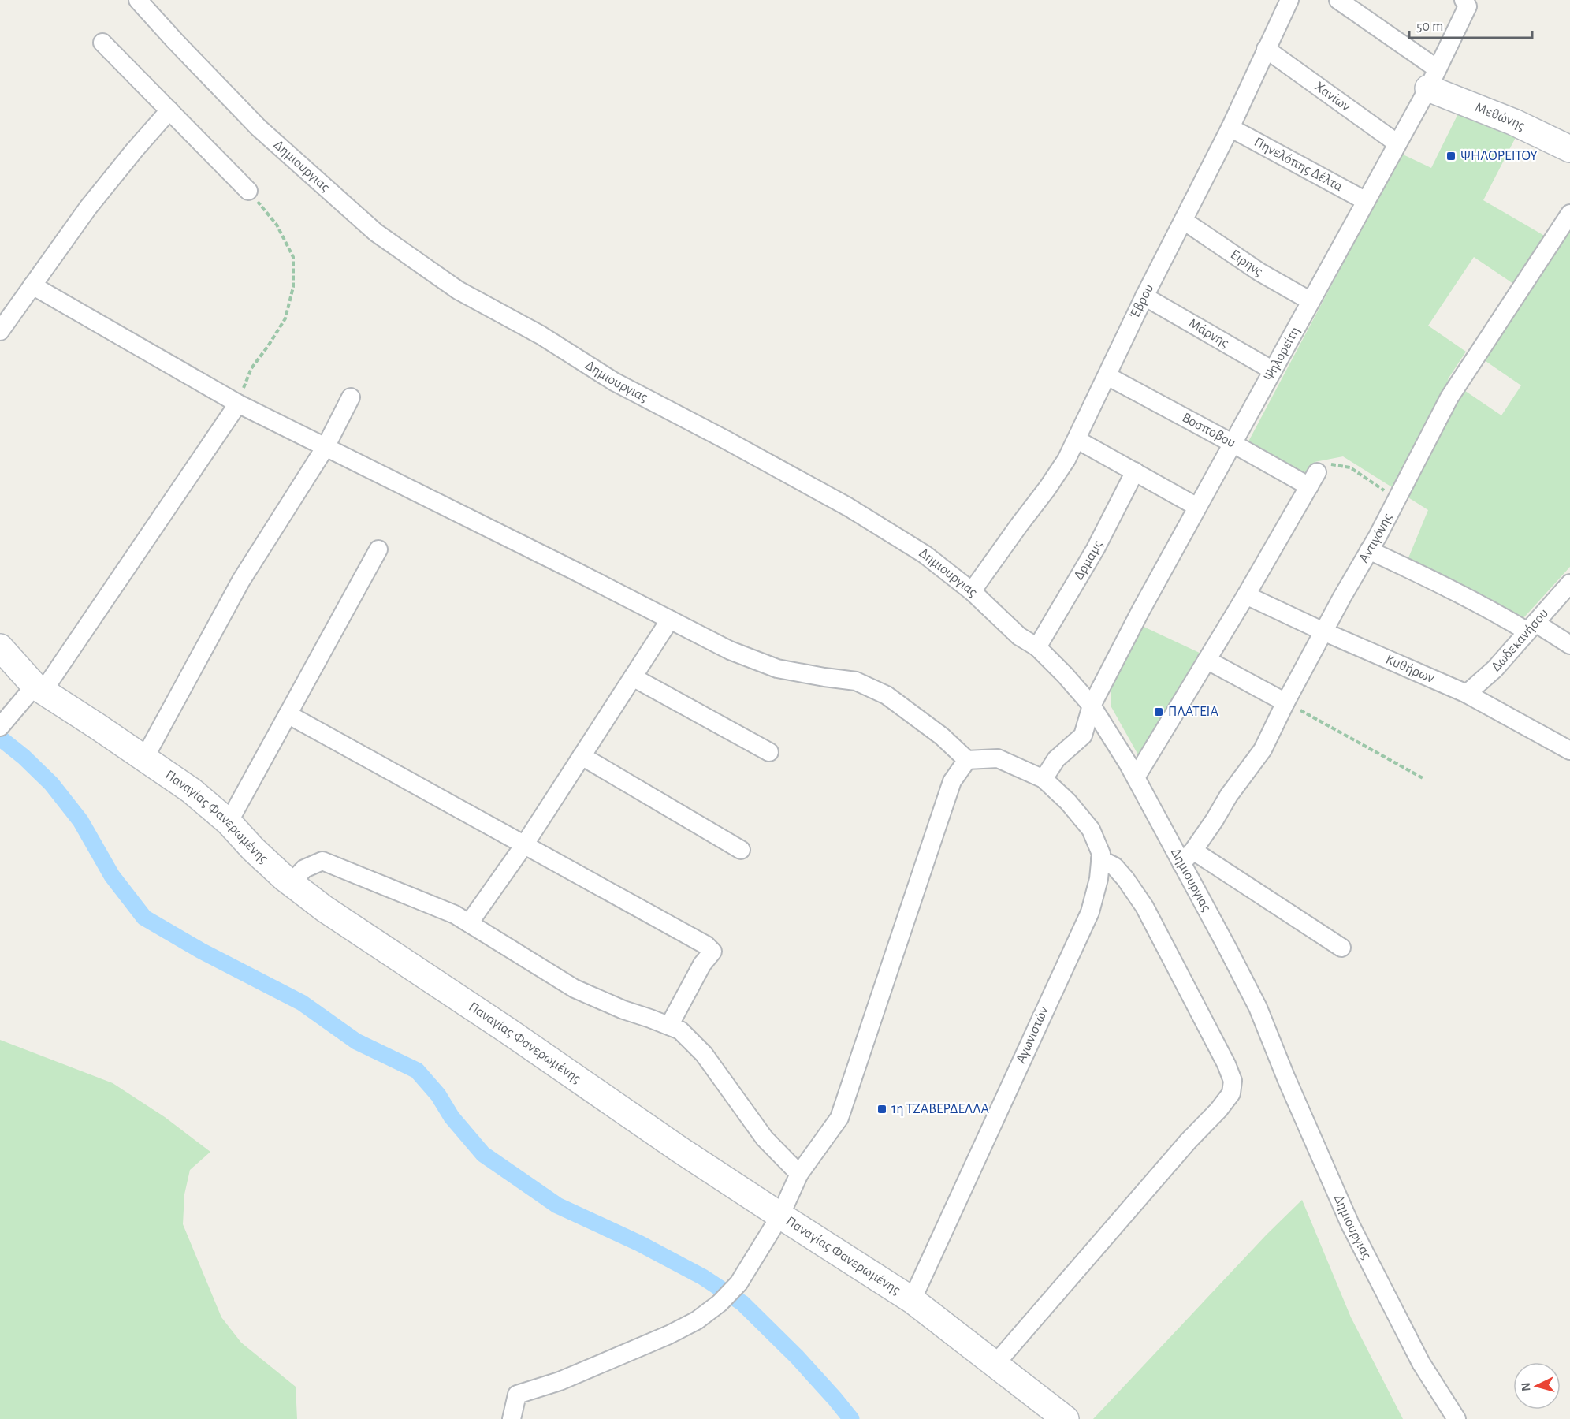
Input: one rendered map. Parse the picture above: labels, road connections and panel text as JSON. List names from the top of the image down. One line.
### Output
{"streets":{"main road":["Μεθώνης","Παναγίας Φανερωμένης"],"street":["Χανίων","Πηνελόπης Δέλτα","Δημιουργιας","Ειρηνς","Έβρου","Μάρνης","Ψηλορείτη","Βοσποβου","Αντιγόνης","Δρμαμς","Δωδεκανήσου","Κυθήρων","Αγωνιστών"]},"crossings":[["Χανίων","Έβρου"],["Χανίων","Ψηλορείτη"],["Μεθώνης","Ψηλορείτη"],["Πηνελόπης Δέλτα","Έβρου"],["Πηνελόπης Δέλτα","Ψηλορείτη"],["Δημιουργιας","Έβρου"],["Δημιουργιας","Ψηλορείτη"],["Δημιουργιας","Αντιγόνης"],["Δημιουργιας","Δρμαμς"],["Ειρηνς","Έβρου"],["Ειρηνς","Ψηλορείτη"],["Έβρου","Μάρνης"],["Έβρου","Βοσποβου"],["Μάρνης","Ψηλορείτη"],["Ψηλορείτη","Βοσποβου"],["Ψηλορείτη","Αγωνιστών"],["Αντιγόνης","Κυθήρων"],["Δωδεκανήσου","Κυθήρων"],["Παναγίας Φανερωμένης","Αγωνιστών"]],"places":{"transit":["ΨΗΛΟΡΕΙΤΟΥ","ΠΛΑΤΕΙΑ","1η ΤΖΑΒΕΡΔΕΛΛΑ"]},"scale_bar":"50 m","north":"left"}
